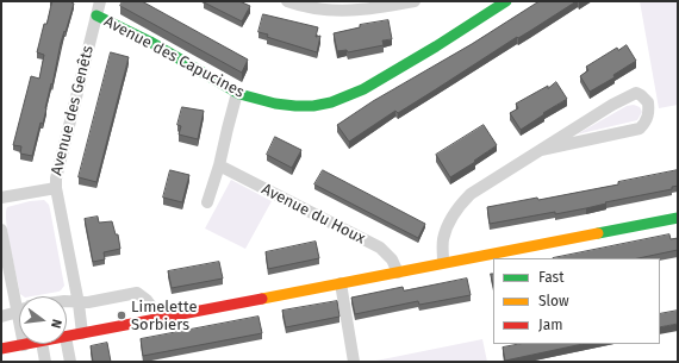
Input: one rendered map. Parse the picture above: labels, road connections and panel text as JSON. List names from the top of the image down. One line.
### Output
{"streets":{"street":["Avenue des Capucines","Avenue des Genêts","Avenue du Houx"]},"crossings":[["Avenue des Capucines","Avenue des Genêts"]],"places":["Limelette Sorbiers"],"legend":["Fast","Slow","Jam"],"north":"right"}
